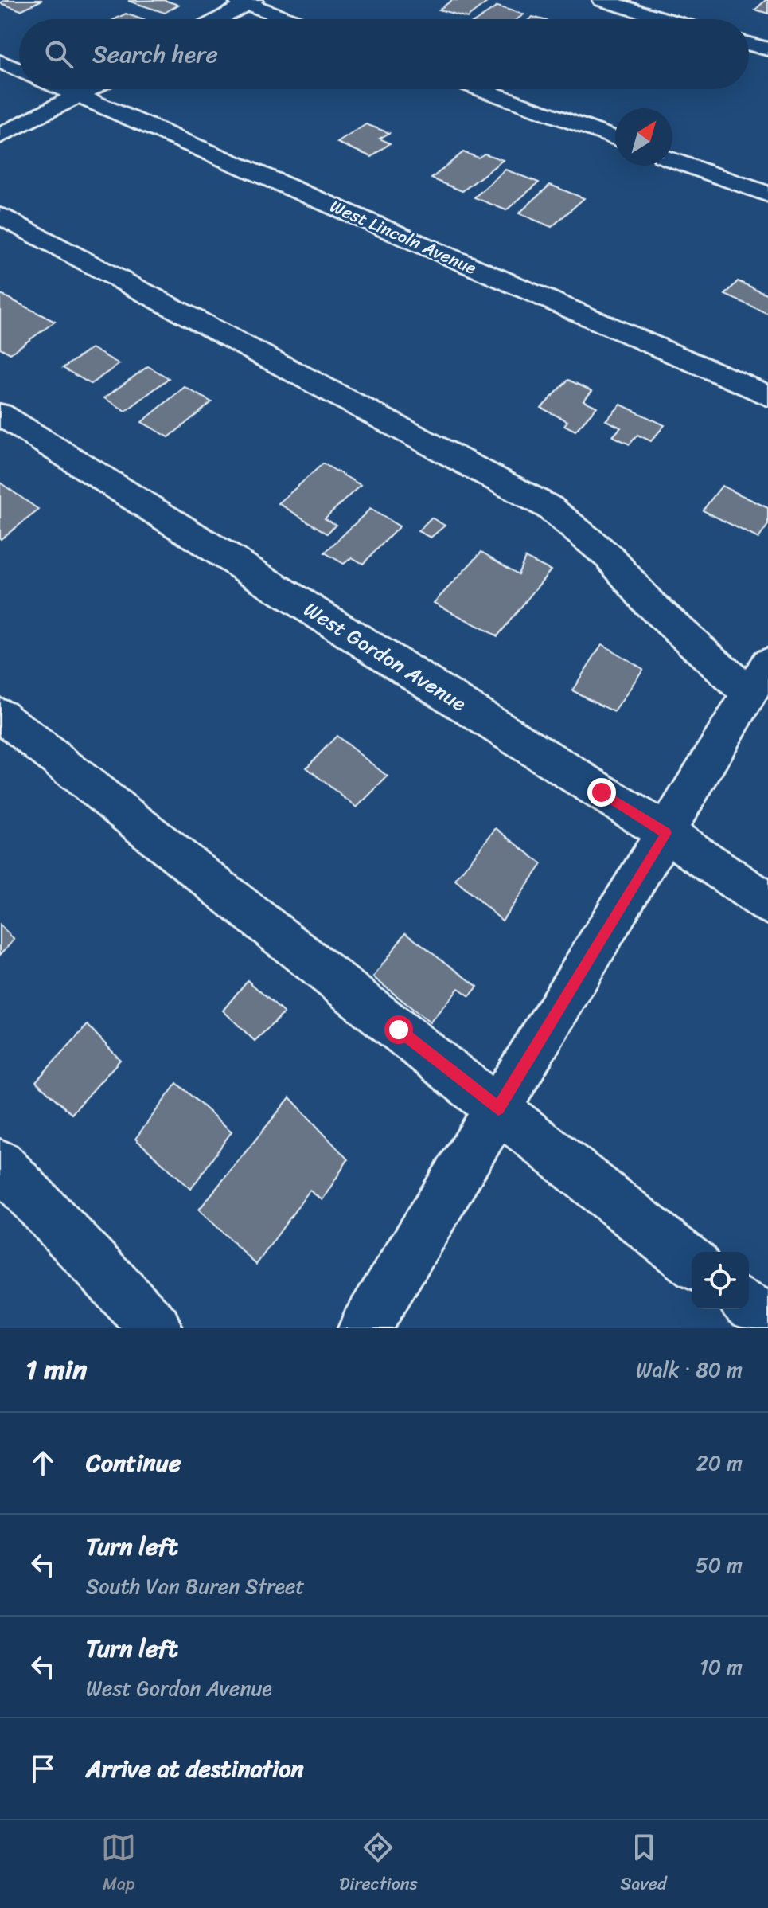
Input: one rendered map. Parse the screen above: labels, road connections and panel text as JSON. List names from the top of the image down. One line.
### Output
{"streets":{"street":["West Lincoln Avenue","West Gordon Avenue"]},"north":"top right","page":{"search":"Search here","heading":["1 min","Walk · 80 m"],"list":[["Continue","20 m"],["Turn left","South Van Buren Street","50 m"],["Turn left","West Gordon Avenue","10 m"],"Arrive at destination"],"nav":["Map","Directions","Saved"]}}
